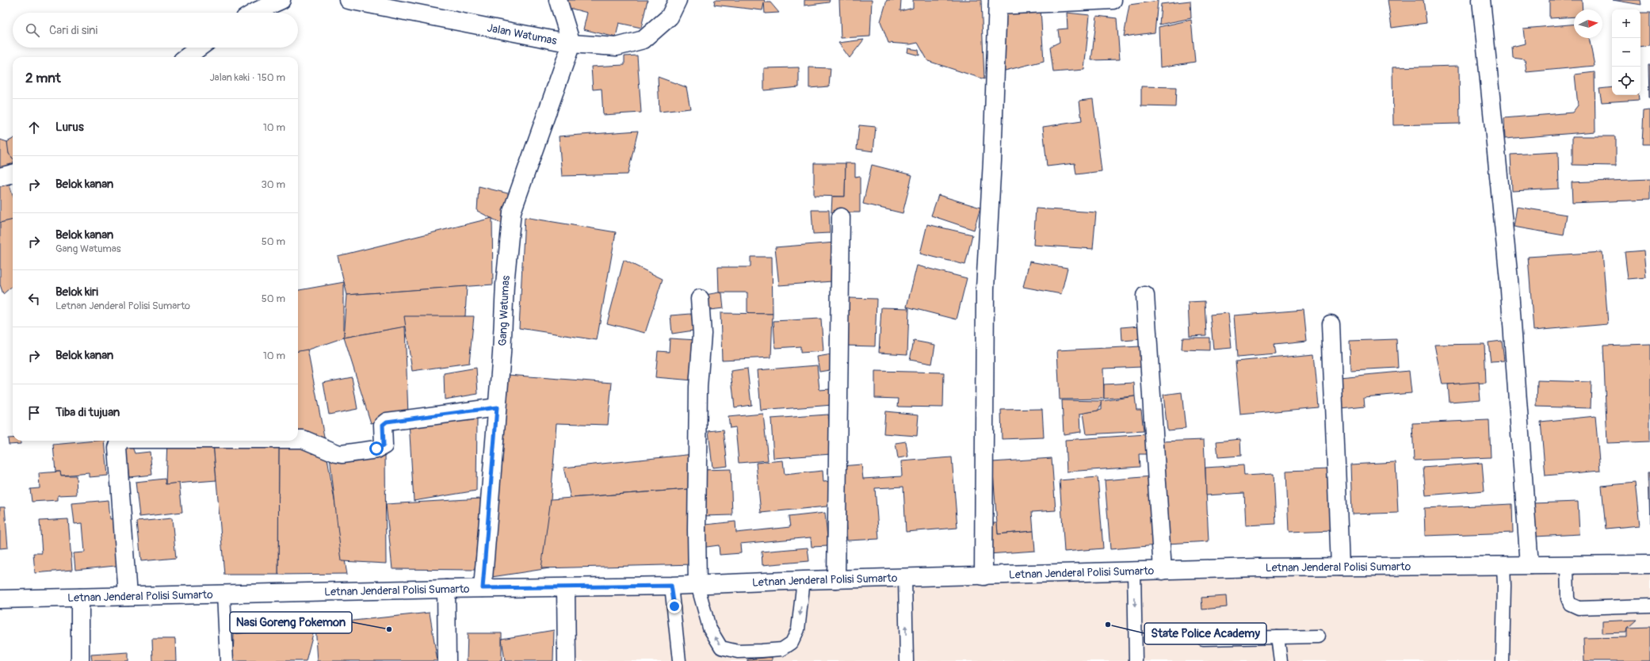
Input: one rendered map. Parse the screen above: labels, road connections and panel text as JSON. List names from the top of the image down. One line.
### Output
{"streets":{"street":["Jalan Watumas","Gang Watumas","Letnan Jenderal Polisi Sumarto"]},"crossings":[["Jalan Watumas","Gang Watumas"],["Gang Watumas","Letnan Jenderal Polisi Sumarto"]],"places":["State Police Academy","Nasi Goreng Pokemon"],"north":"right","page":{"map_buttons":["+","−"],"search":"Cari di sini","heading":["2 mnt","Jalan kaki · 150 m"],"list":[["Lurus","10 m"],["Belok kanan","30 m"],["Belok kanan","Gang Watumas","50 m"],["Belok kiri","Letnan Jenderal Polisi Sumarto","50 m"],["Belok kanan","10 m"],"Tiba di tujuan"]}}
